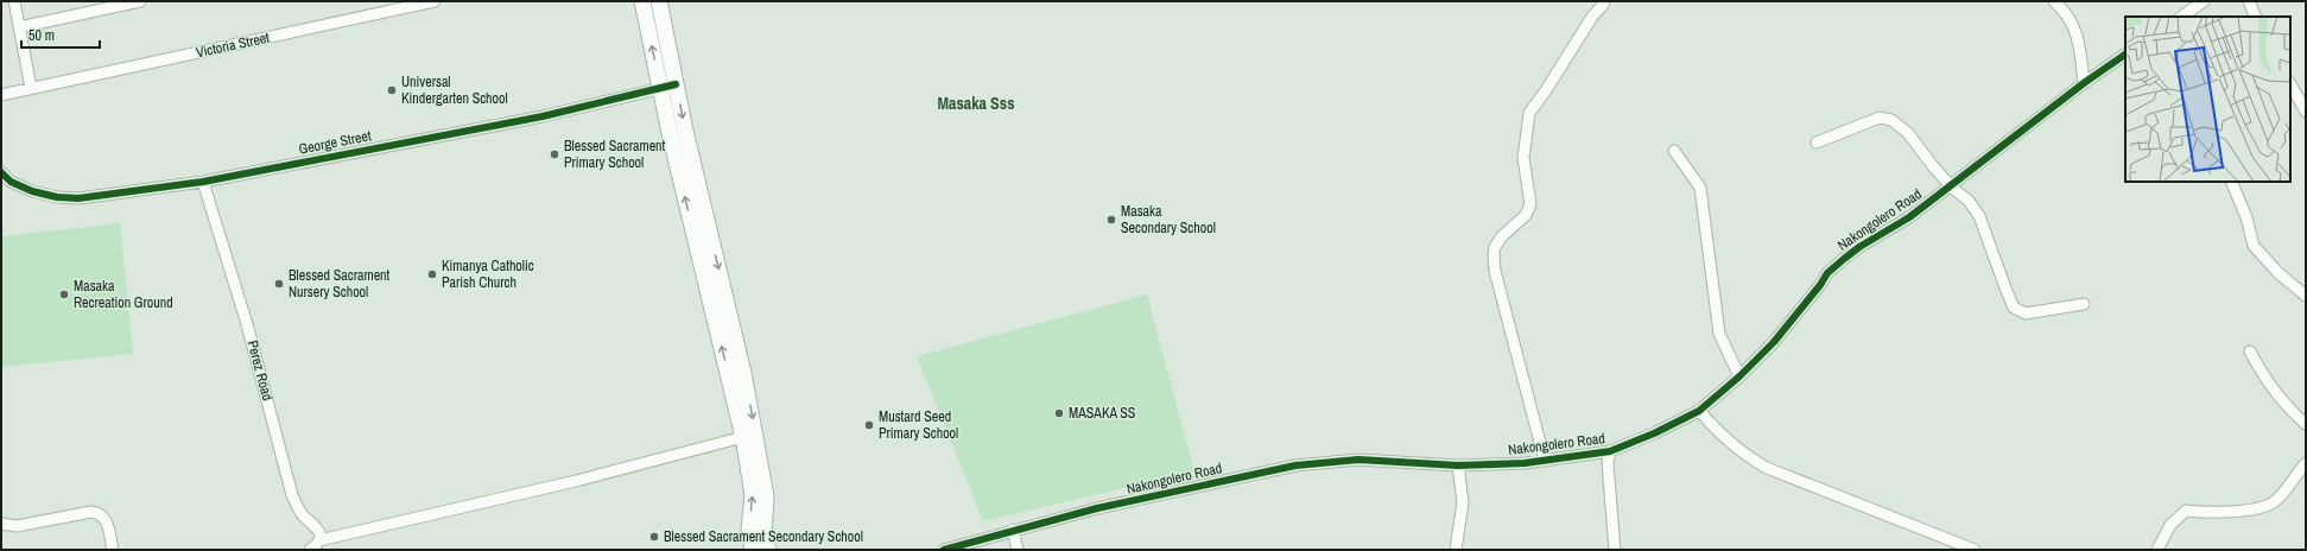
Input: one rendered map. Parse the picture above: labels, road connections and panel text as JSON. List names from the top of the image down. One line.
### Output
{"streets":{"street":["Victoria Street","George Street","Nakongolero Road","Perez Road"]},"crossings":[["George Street","Perez Road"]],"districts":["Masaka Sss"],"places":["Universal Kindergarten School","Blessed Sacrament Primary School","Masaka Secondary School","Kimanya Catholic Parish Church","Blessed Sacrament Nursery School","Masaka Recreation Ground","MASAKA SS","Mustard Seed Primary School","Blessed Sacrament Secondary School"],"scale_bar":"50 m"}
